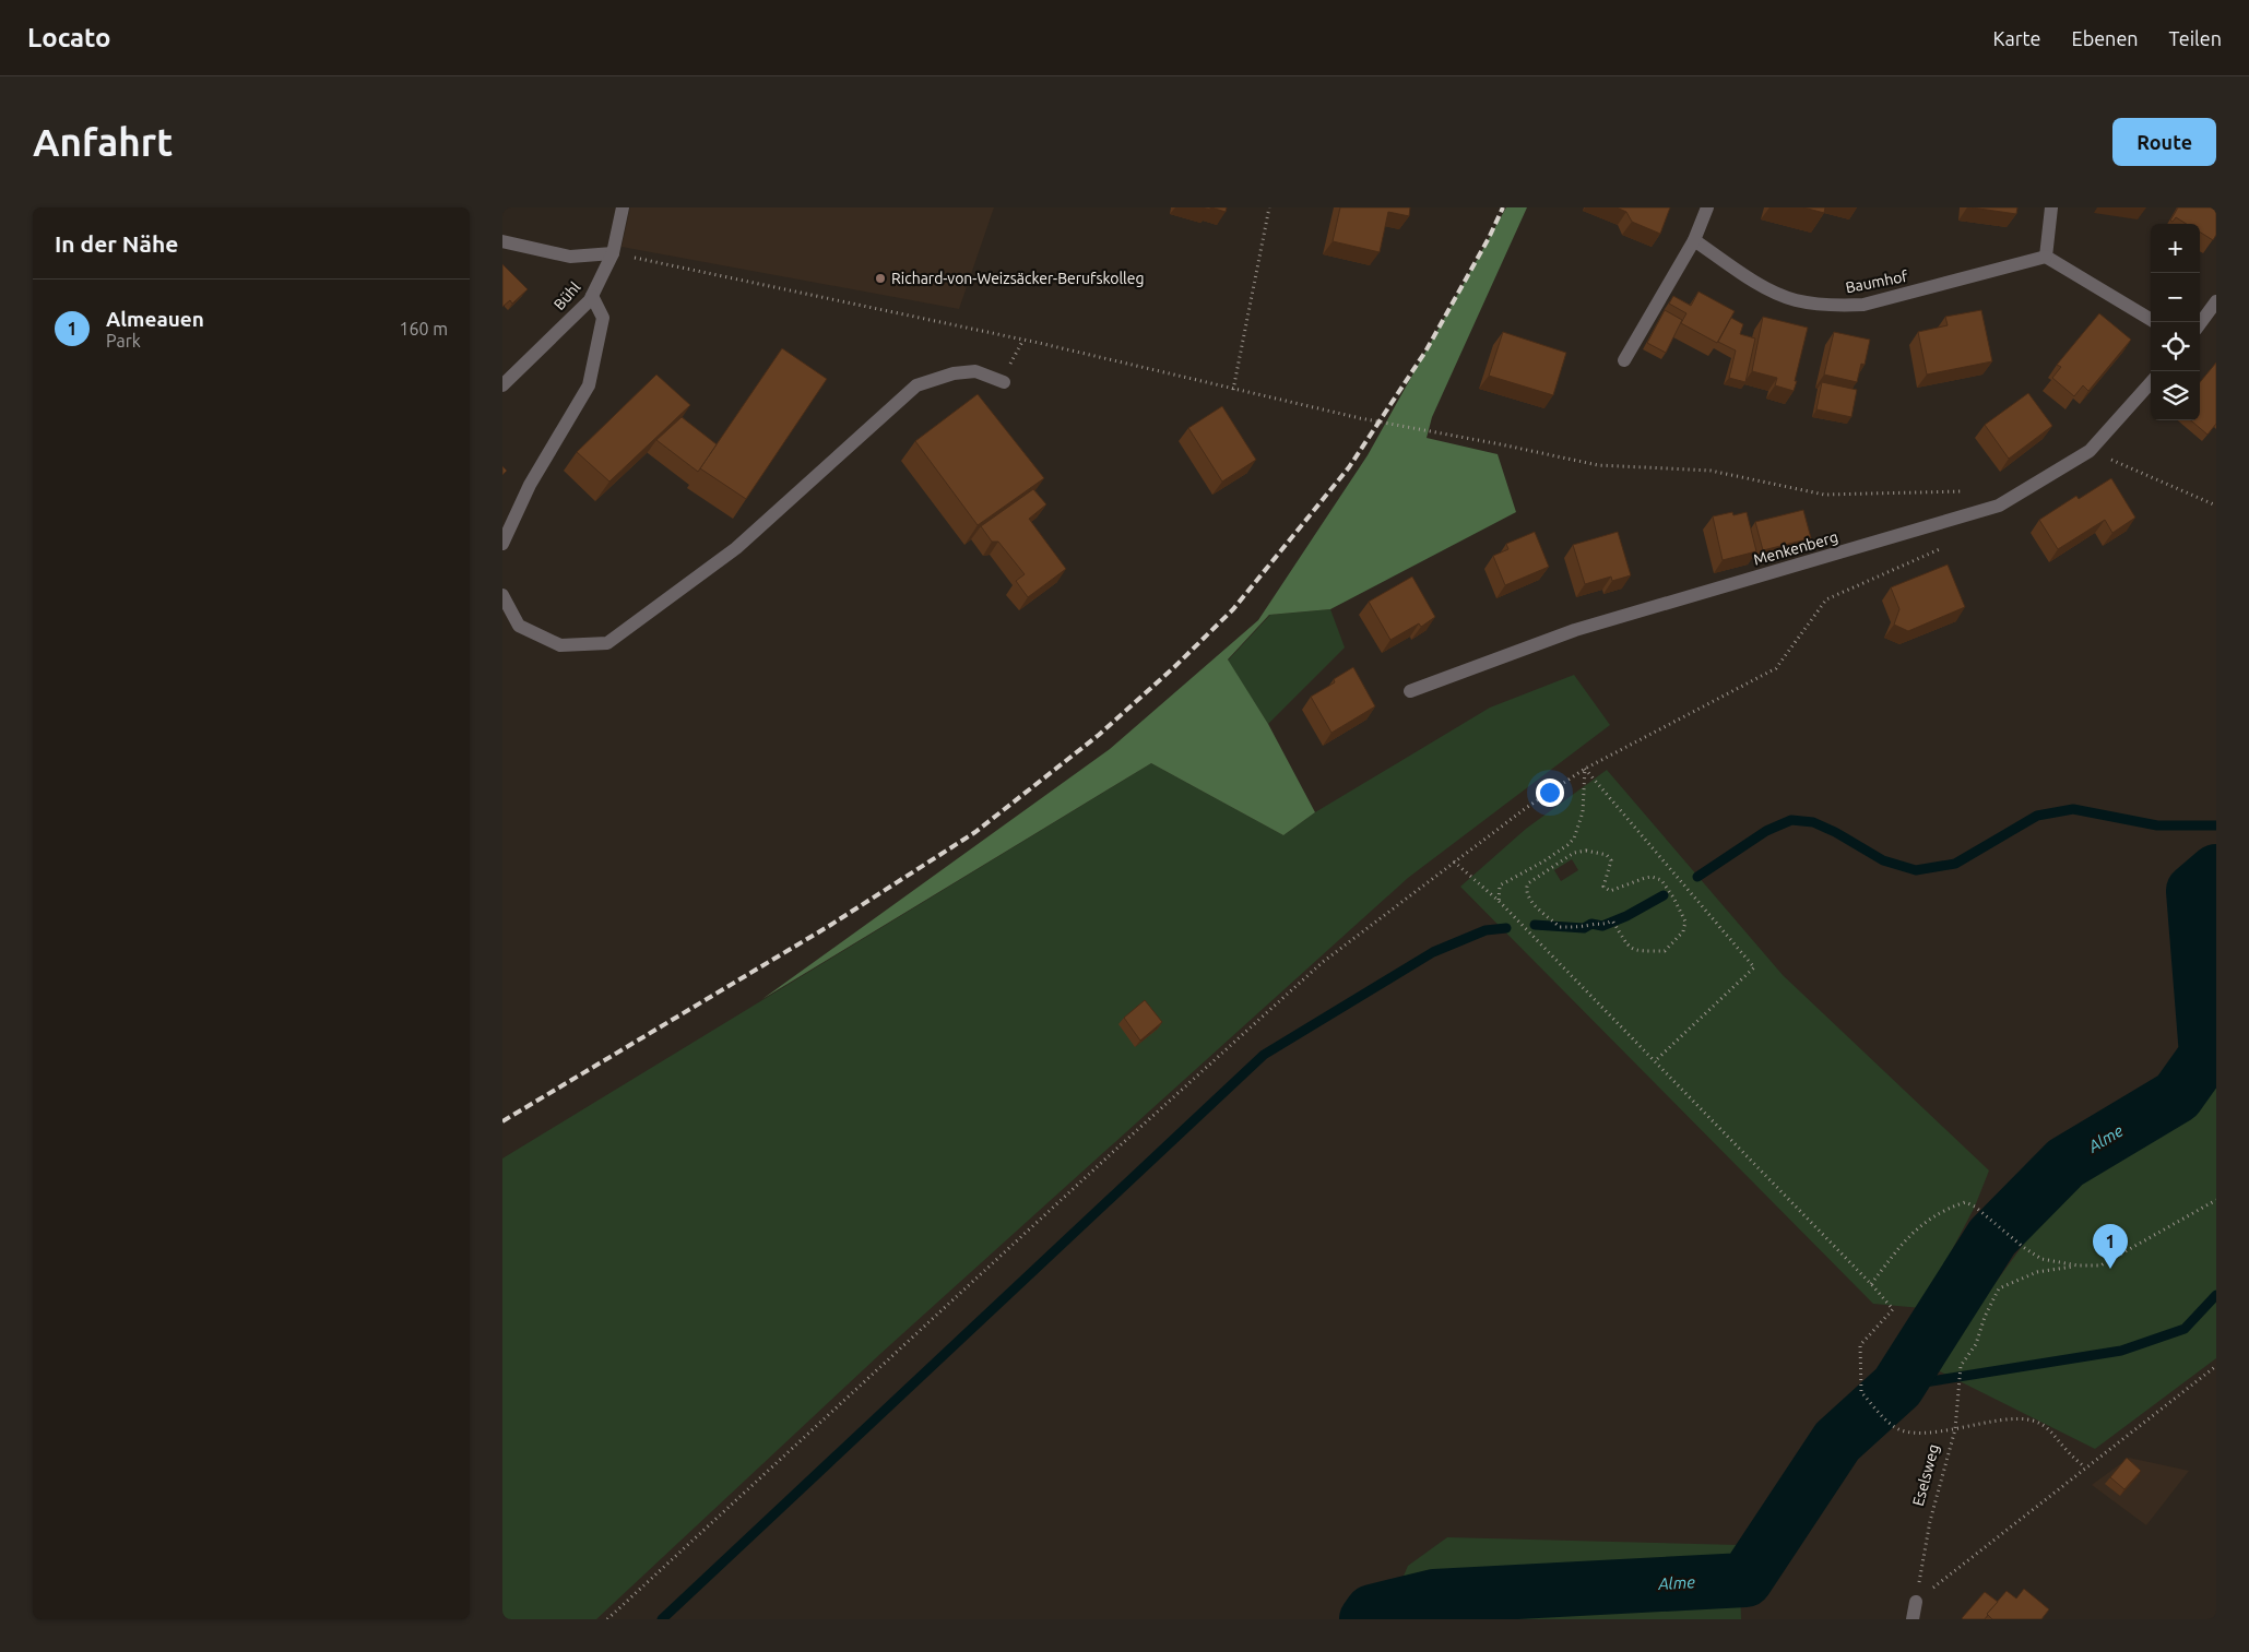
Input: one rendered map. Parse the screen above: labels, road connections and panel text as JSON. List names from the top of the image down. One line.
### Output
{"streets":{"street":["Baumhof","Bühl","Menkenberg"],"path":["Eselsweg"]},"water":["Alme"],"places":["Richard-von-Weizsäcker-Berufskolleg"],"page":{"header":"Locato","nav":["Karte","Ebenen","Teilen"],"buttons":"Route","title":"Anfahrt","heading":"In der Nähe","map_buttons":["+","−"],"list":[{"mark":"1","name":"Almeauen","note":"Park","value":"160 m"}],"pins":"1"}}
